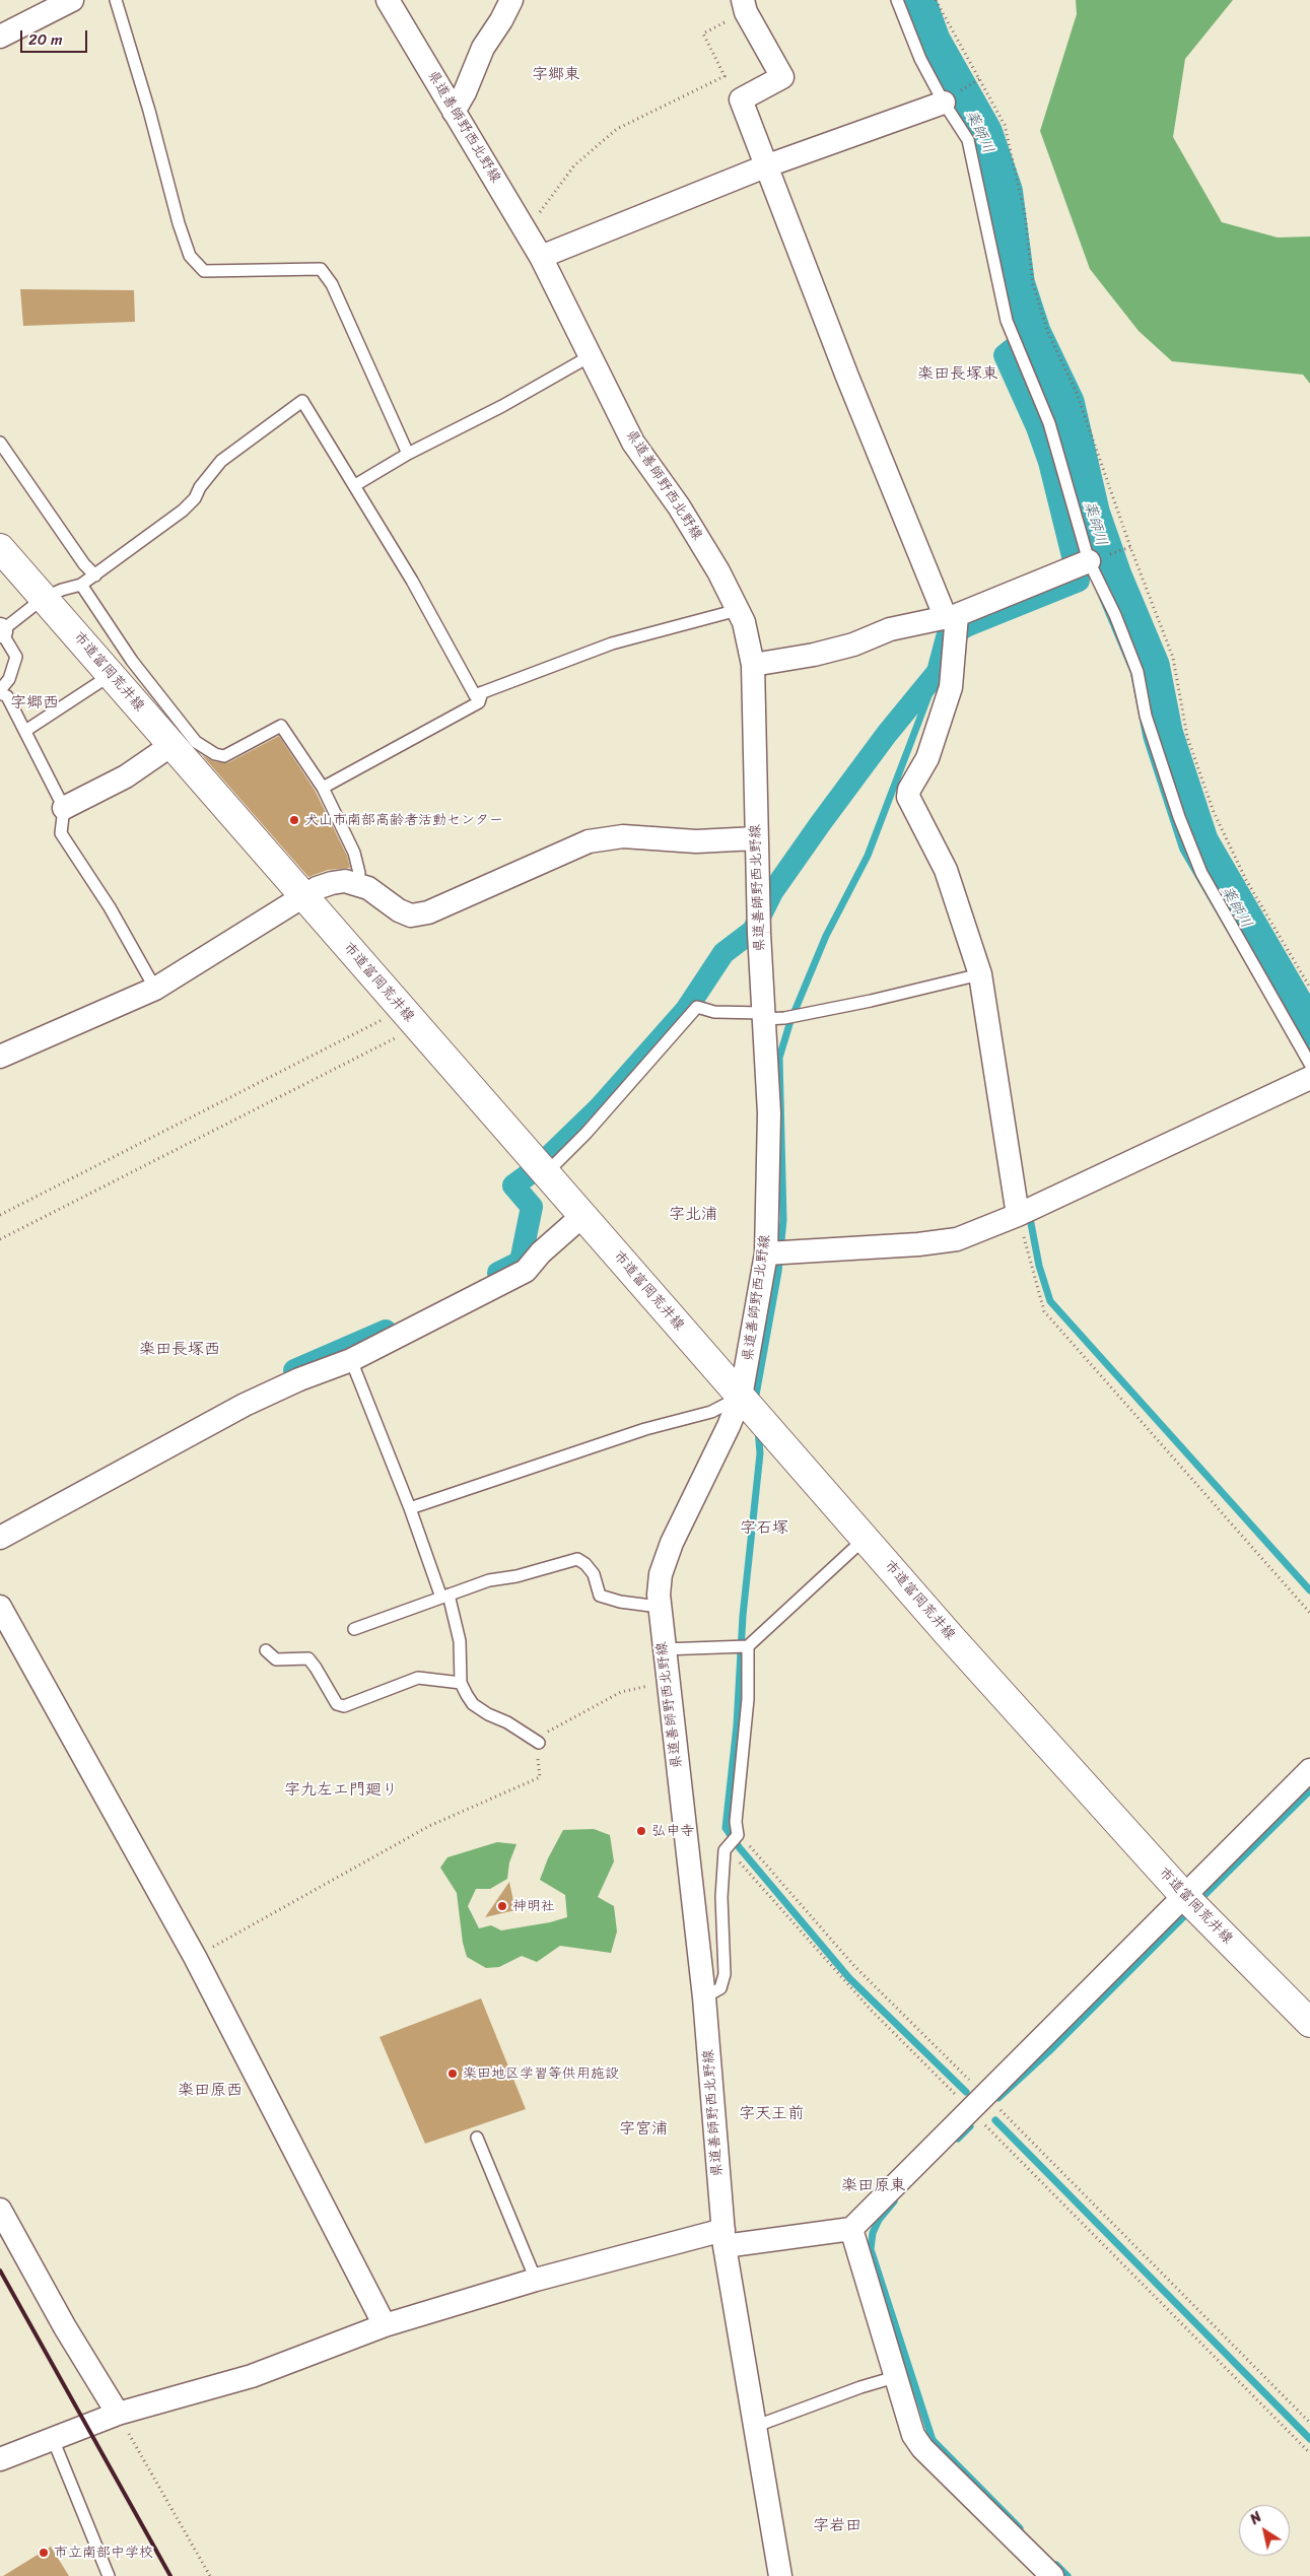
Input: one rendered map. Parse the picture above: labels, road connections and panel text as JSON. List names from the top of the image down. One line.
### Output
{"streets":{"street":["県道善師野西北野線","市道富岡荒井線"]},"crossings":[["県道善師野西北野線","市道富岡荒井線"]],"districts":["字郷東","楽田長塚東","字郷西","字北浦","楽田長塚西","字石塚","字九左エ門廻り","楽田原西","字天王前","字宮浦","楽田原東","字岩田"],"water":["薬師川"],"places":["犬山市南部高齢者活動センター","弘申寺","神明社","楽田地区学習等供用施設","市立南部中学校"],"scale_bar":"20 m","north":"top left"}
